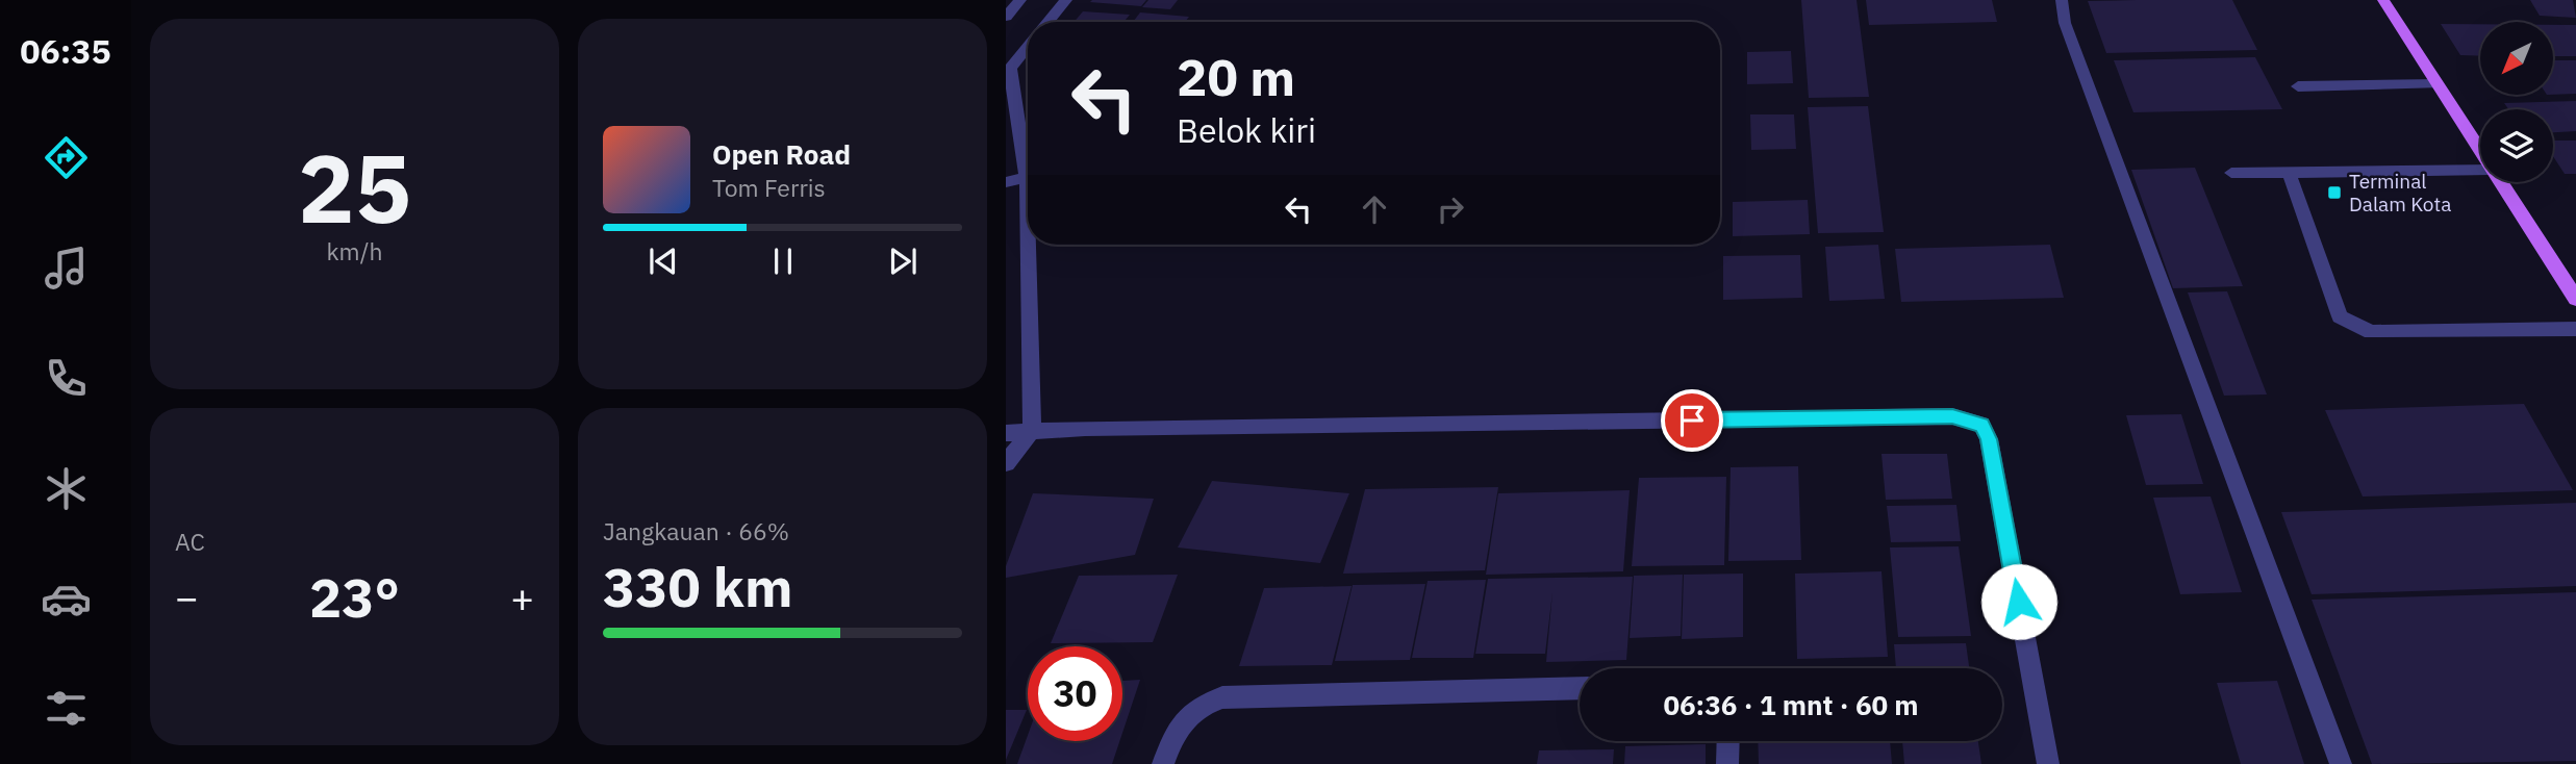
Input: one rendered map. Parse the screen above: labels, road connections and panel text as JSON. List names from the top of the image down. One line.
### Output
{"places":{"transit":["Terminal Dalam Kota"]},"north":"bottom left","page":{"tabs":"06:35","tile":[["25","km/h"],"AC",["Jangkauan · 66%","330 km"]],"turn":["20 m","Belok kiri"],"song":["Open Road","Tom Ferris"],"heat":["−","23°","+"],"limit":"30","trip":"06:36 · 1 mnt · 60 m"}}
